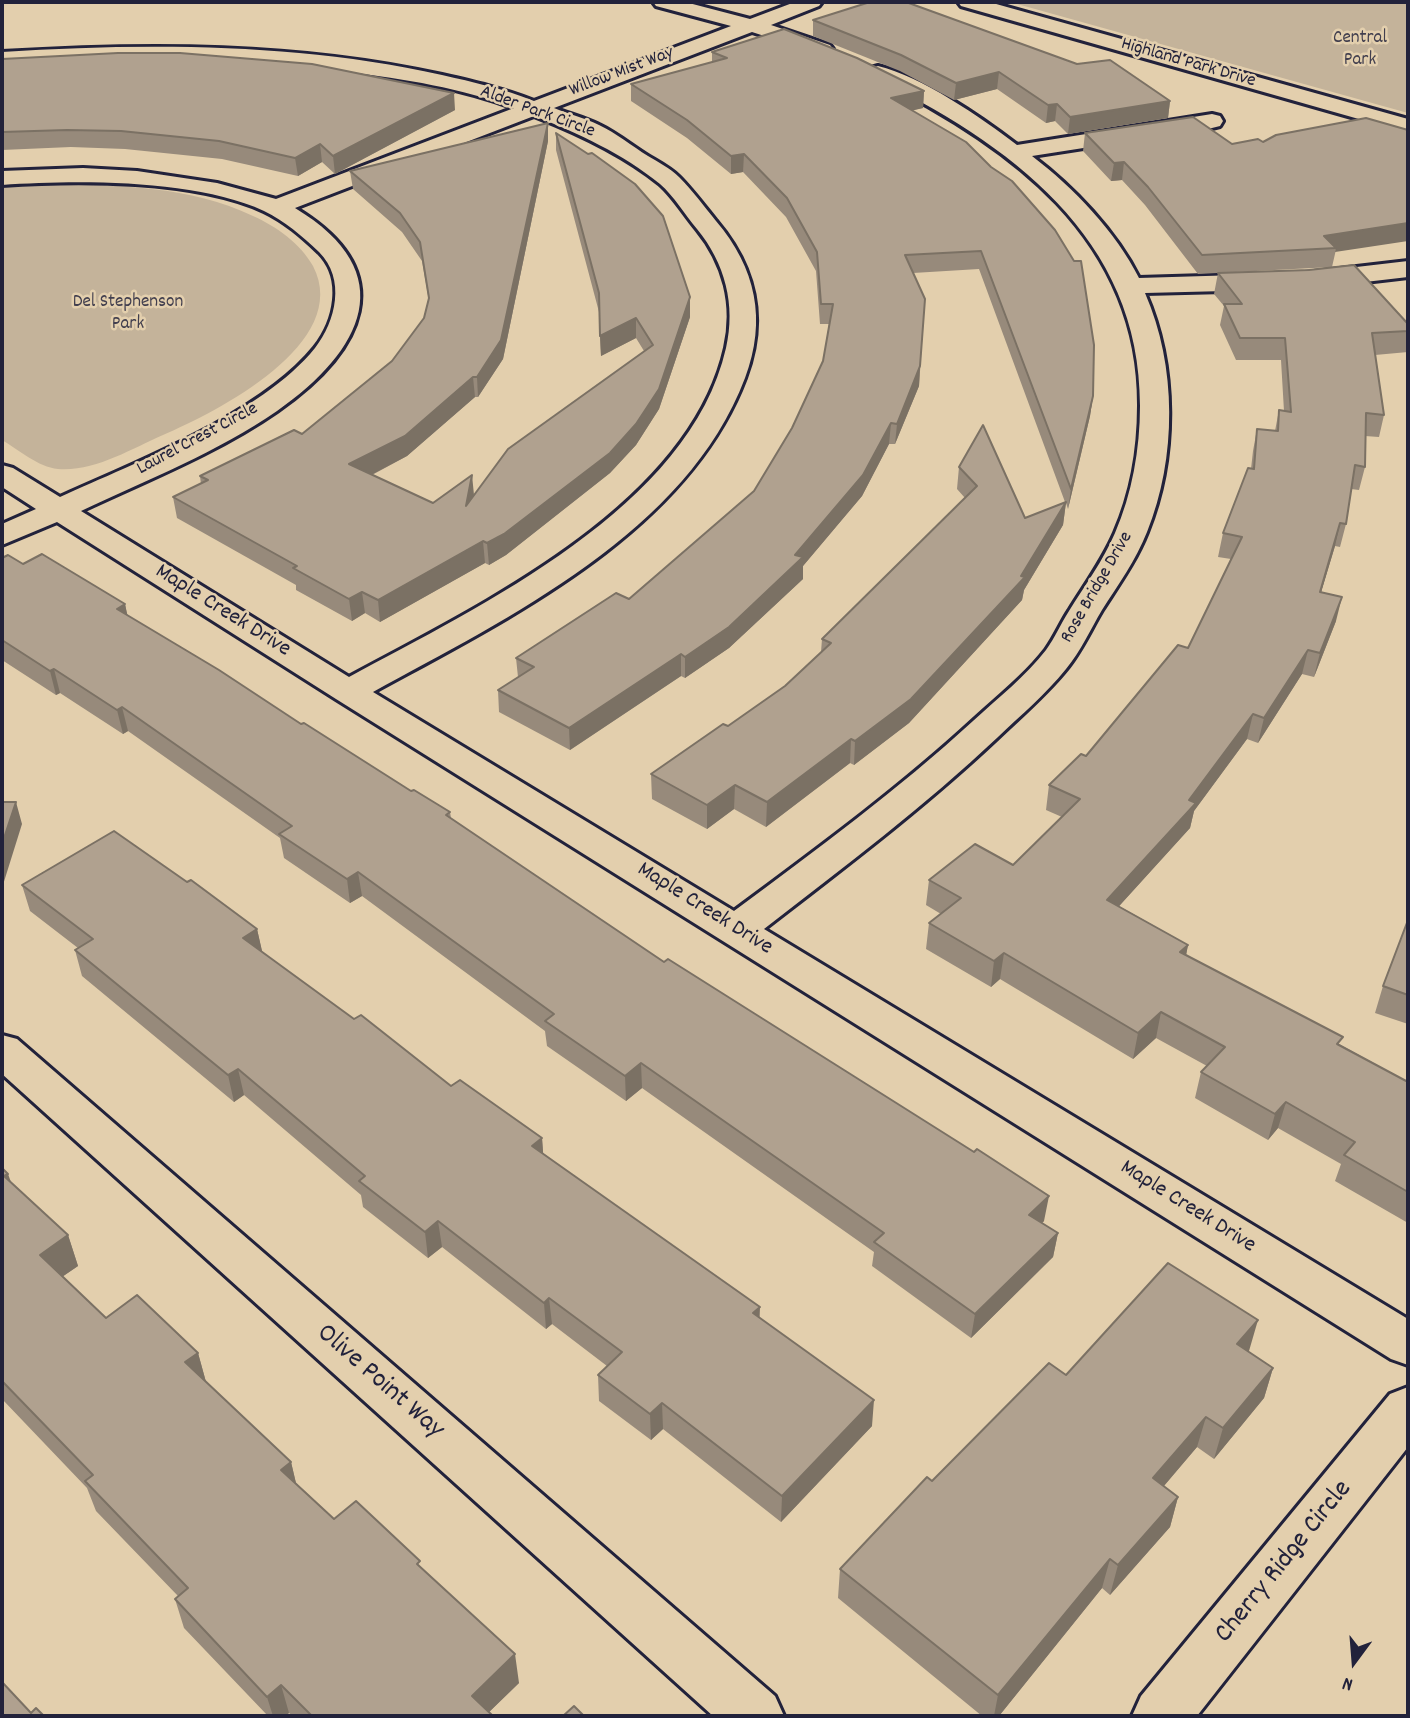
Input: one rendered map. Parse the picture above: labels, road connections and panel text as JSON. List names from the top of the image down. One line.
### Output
{"streets":{"street":["Highland Park Drive","Willow Mist Way","Alder Park Circle","Laurel Crest Circle","Rose Bridge Drive","Maple Creek Drive","Olive Point Way","Cherry Ridge Circle"]},"crossings":[["Willow Mist Way","Alder Park Circle"],["Willow Mist Way","Laurel Crest Circle"],["Willow Mist Way","Rose Bridge Drive"],["Alder Park Circle","Maple Creek Drive"],["Laurel Crest Circle","Maple Creek Drive"],["Rose Bridge Drive","Maple Creek Drive"]],"parks":["Central Park","Del Stephenson Park"],"north":"bottom"}
